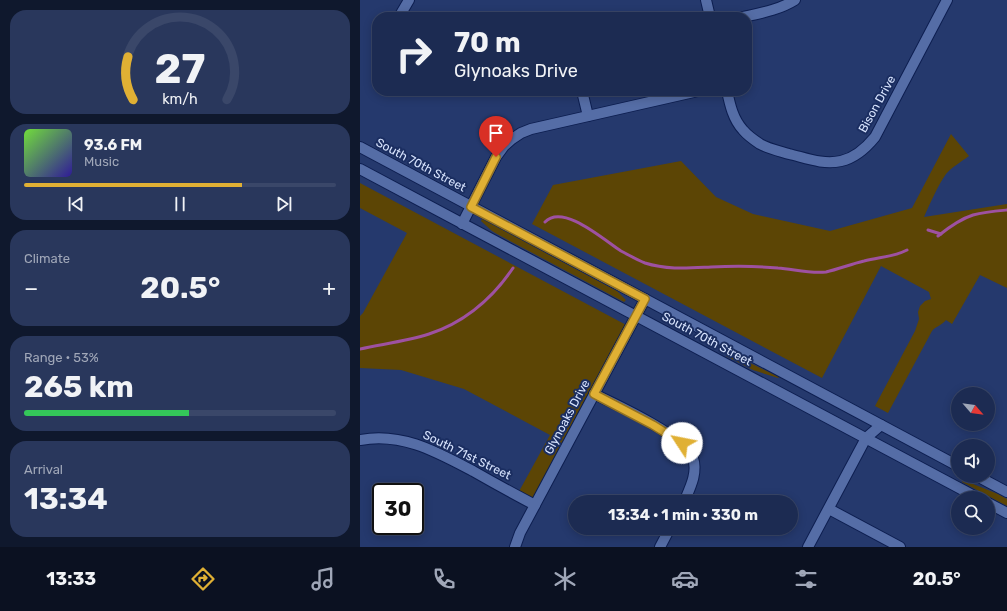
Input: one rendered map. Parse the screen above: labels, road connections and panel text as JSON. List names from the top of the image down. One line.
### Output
{"streets":{"street":["Bison Drive","South 70th Street","Glynoaks Drive","South 71st Street"]},"crossings":[["South 70th Street","Glynoaks Drive"],["Glynoaks Drive","South 71st Street"]],"north":"bottom right","page":{"turn":["70 m","Glynoaks Drive"],"song":["93.6 FM","Music"],"tile":["Climate",["Range · 53%","265 km"],["Arrival","13:34"]],"heat":["−","20.5°","+"],"limit":"30","trip":"13:34 · 1 min · 330 m","tabs":["13:33","20.5°"],"gauge":["27","km/h"]}}
